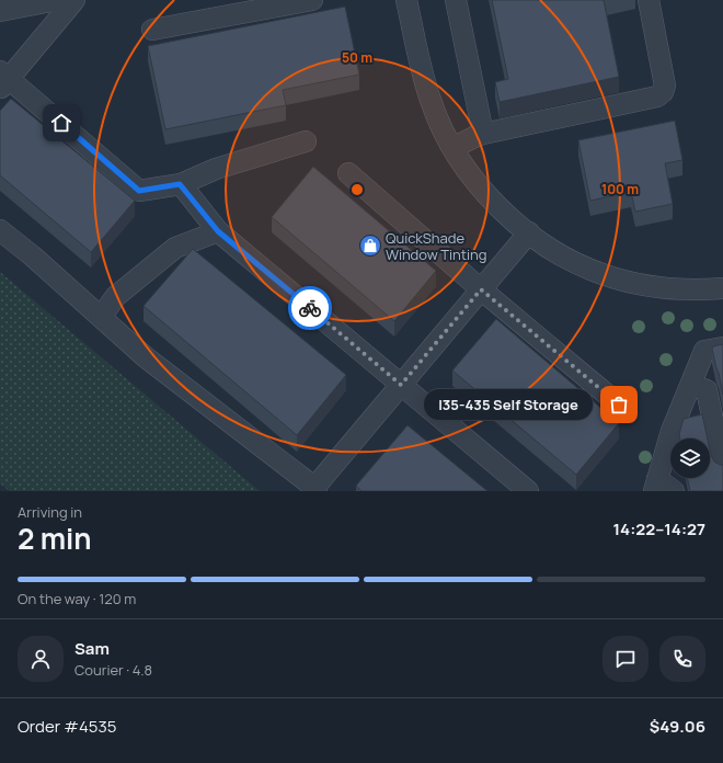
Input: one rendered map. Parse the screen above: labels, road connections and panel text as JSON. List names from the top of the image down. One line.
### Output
{"places":{"shop":["QuickShade Window Tinting"],"other":["I35-435 Self Storage"]},"page":{"bubble":"I35-435 Self Storage","heading":["2 min","Arriving in","14:22–14:27"],"panel":["Sam","Courier · 4.8","Order #4535","$49.06"],"bar":"On the way · 120 m"},"rings":["50 m","100 m"]}
